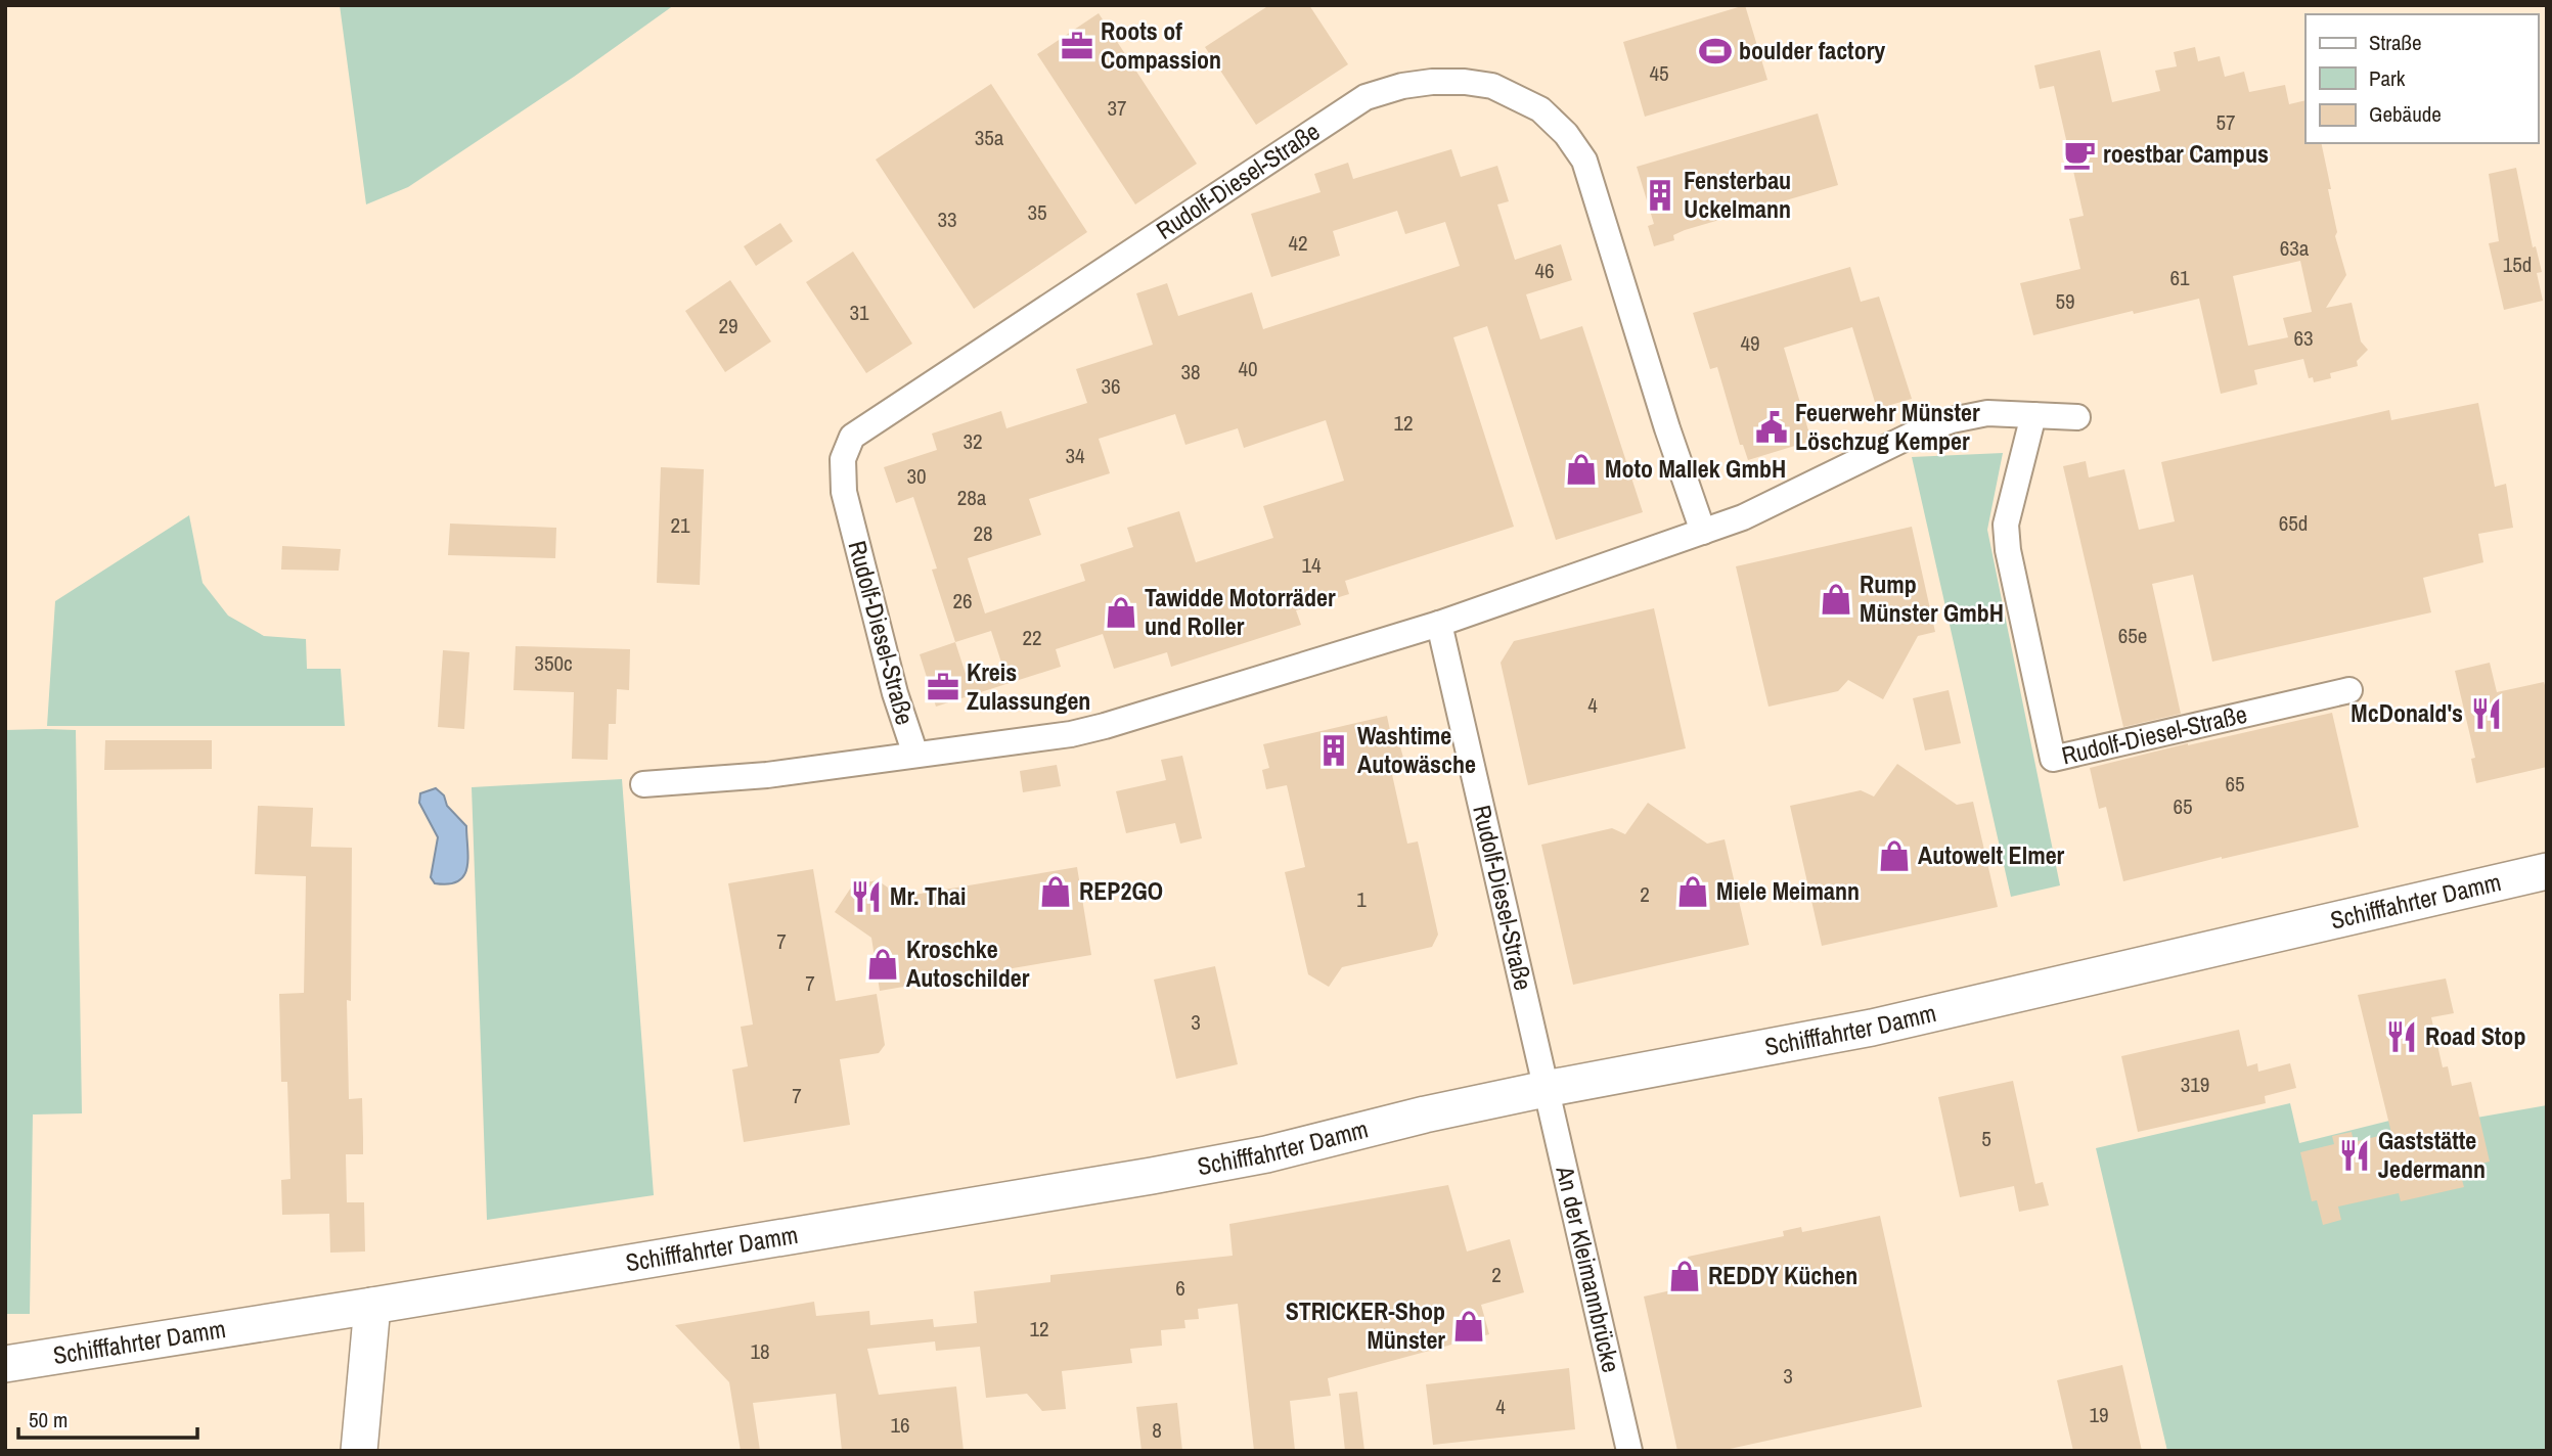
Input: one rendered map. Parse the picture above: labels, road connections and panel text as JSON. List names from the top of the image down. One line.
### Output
{"streets":{"main road":["Schifffahrter Damm"],"street":["Rudolf-Diesel-Straße","An der Kleimannbrücke"]},"crossings":[["Rudolf-Diesel-Straße","Schifffahrter Damm"],["Rudolf-Diesel-Straße","An der Kleimannbrücke"],["Schifffahrter Damm","An der Kleimannbrücke"]],"places":{"office":["Roots of Compassion","Kreis Zulassungen"],"sports":["boulder factory"],"cafe":["roestbar Campus"],"building":["Fensterbau Uckelmann","Washtime Autowäsche"],"public building":["Feuerwehr Münster Löschzug Kemper"],"shop":["Moto Mallek GmbH","Rump Münster GmbH","Tawidde Motorräder und Roller","Autowelt Elmer","REP2GO","Miele Meimann","Kroschke Autoschilder","REDDY Küchen","STRICKER-Shop Münster"],"restaurant":["McDonald's","Mr. Thai","Road Stop","Gaststätte Jedermann"]},"house_numbers":["45","37","57","35a","35","33","42","63a","15d","46","61","59","31","29","63","49","40","38","36","12","32","34","30","28a","65d","21","28","14","26","65e","22","350c","4","65","65","2","1","7","7","3","319","7","5","2","6","12","18","3","4","19","16","8"],"legend":["Straße","Park","Gebäude"],"scale_bar":"50 m"}
